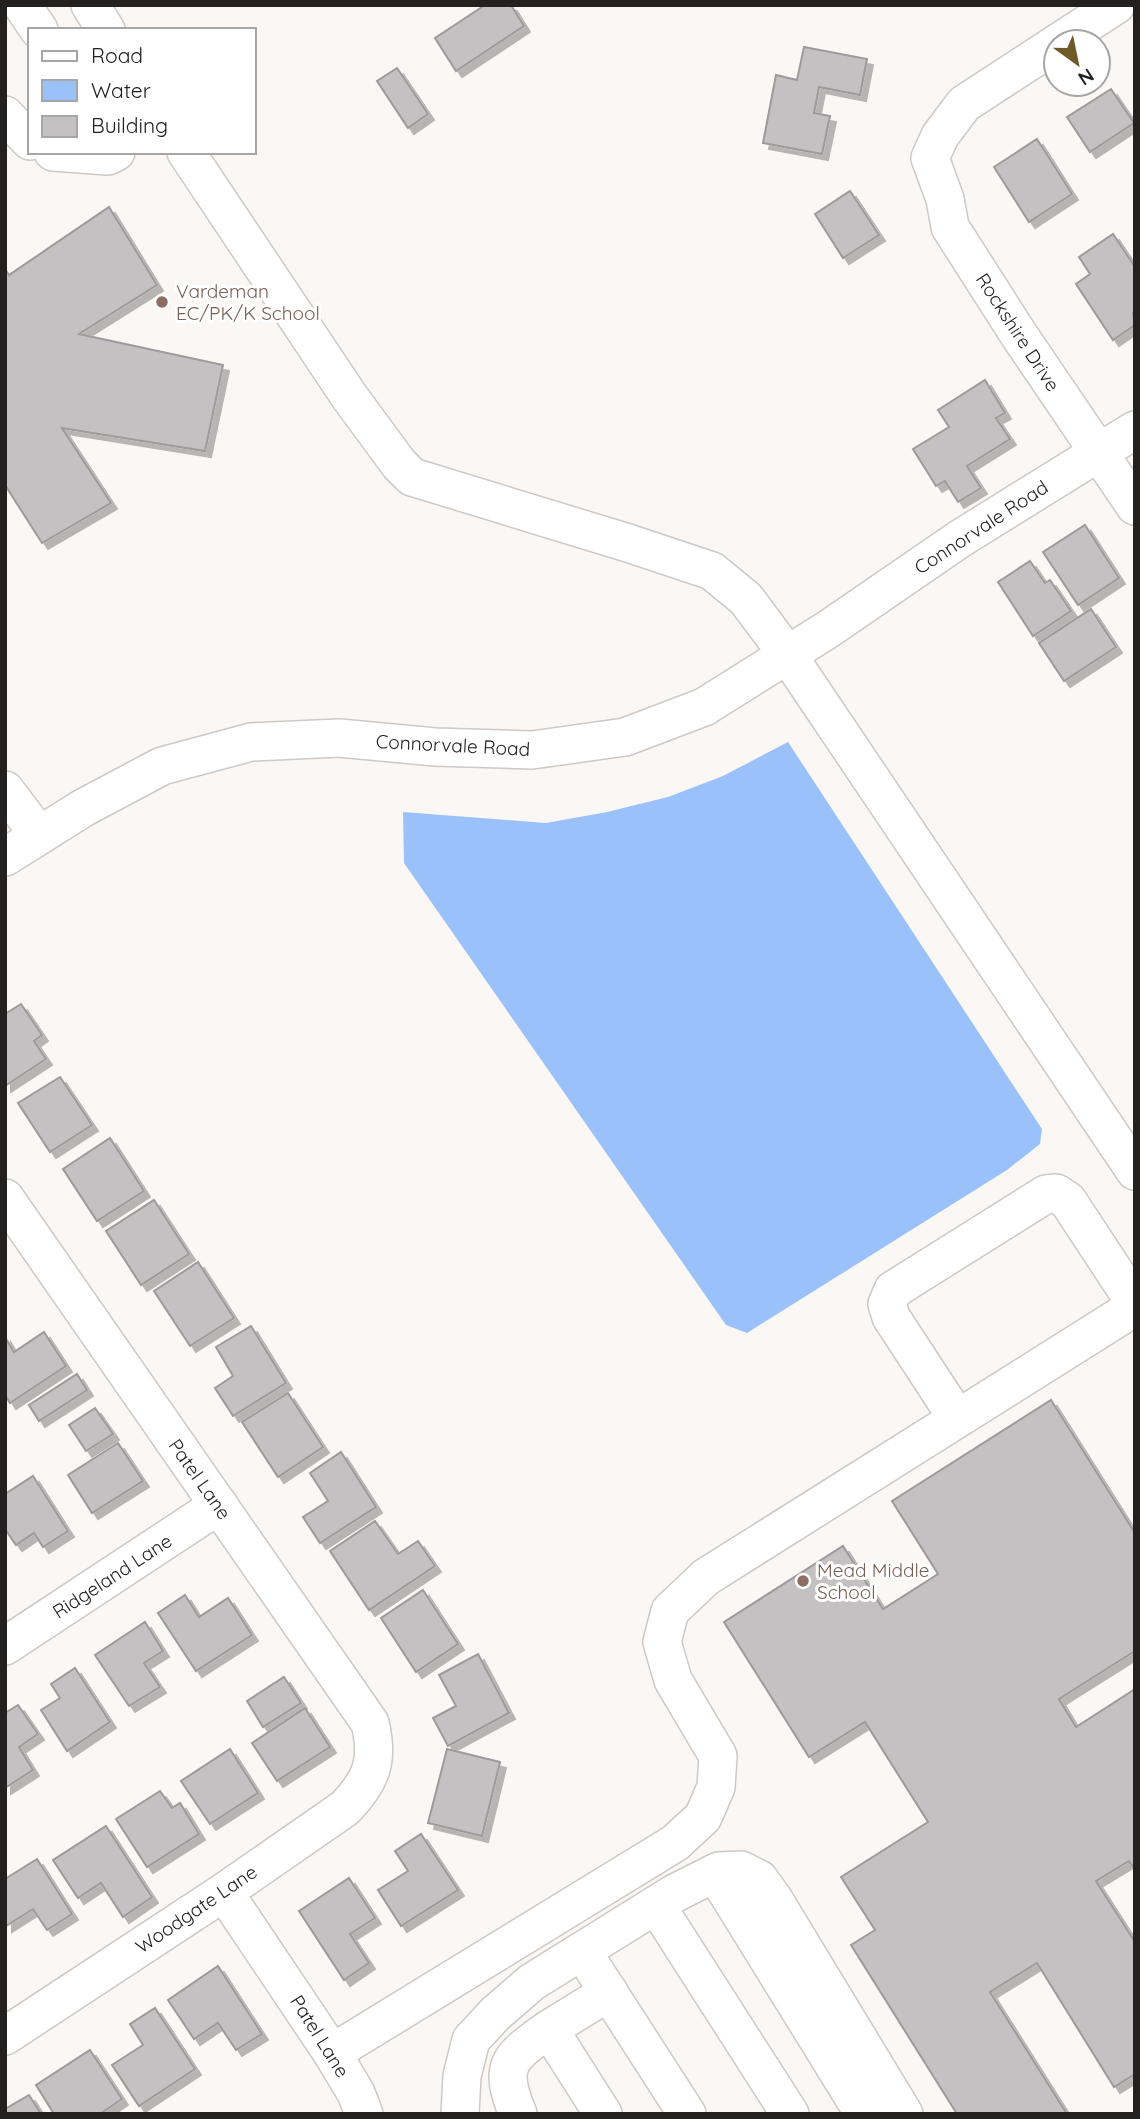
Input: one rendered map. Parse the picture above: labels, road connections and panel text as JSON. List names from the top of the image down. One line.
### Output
{"streets":{"street":["Rockshire Drive","Connorvale Road","Patel Lane","Ridgeland Lane","Woodgate Lane"]},"crossings":[["Rockshire Drive","Connorvale Road"],["Patel Lane","Ridgeland Lane"],["Patel Lane","Woodgate Lane"]],"places":["Vardeman EC/PK/K School","Mead Middle School"],"legend":["Road","Water","Building"],"north":"bottom right"}
